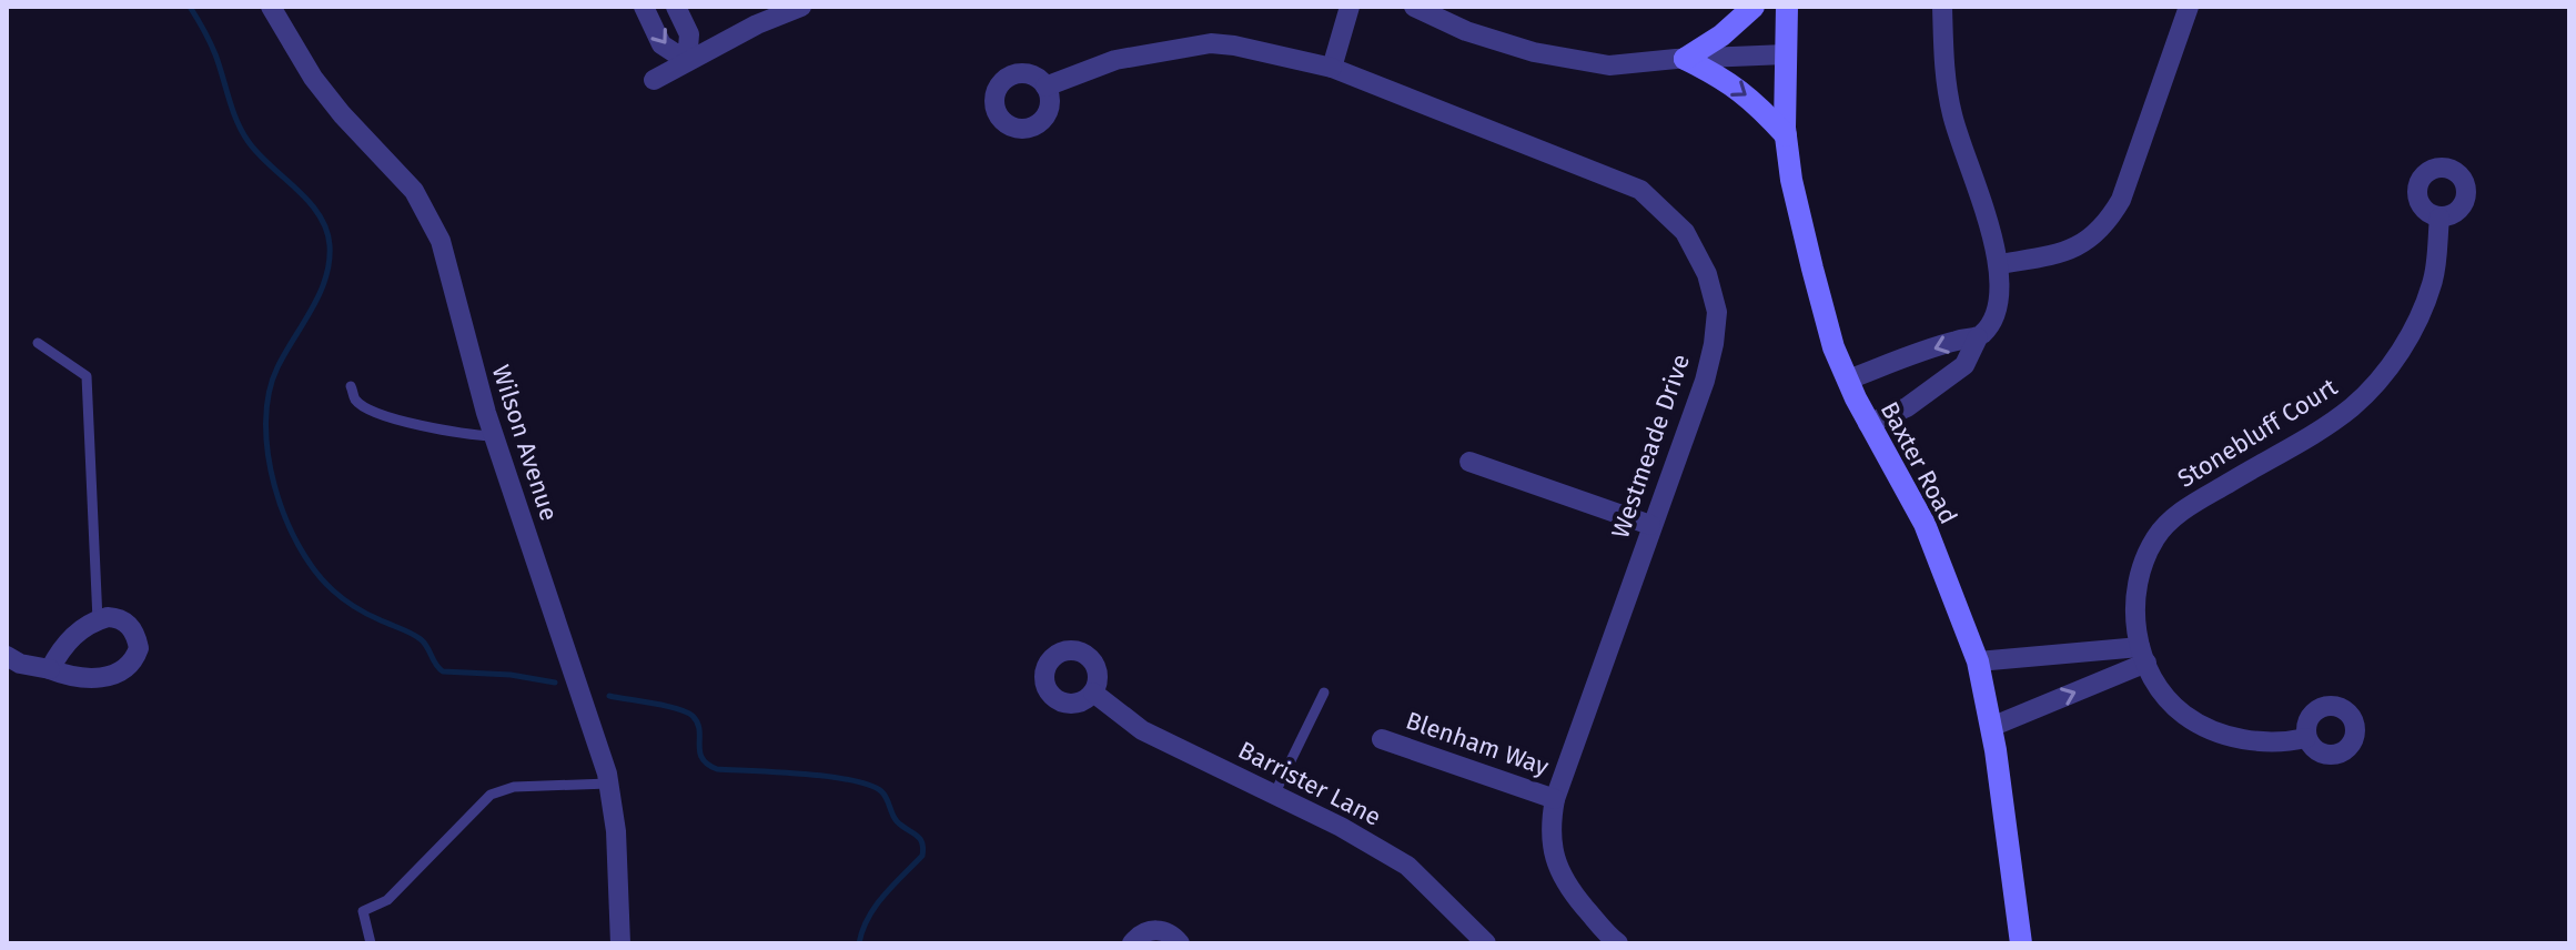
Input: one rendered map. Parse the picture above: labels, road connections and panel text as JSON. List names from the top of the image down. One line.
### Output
{"streets":{"main road":["Baxter Road"],"street":["Stonebluff Court","Wilson Avenue","Westmeade Drive","Blenham Way","Barrister Lane"]},"crossings":[["Westmeade Drive","Blenham Way"]]}
